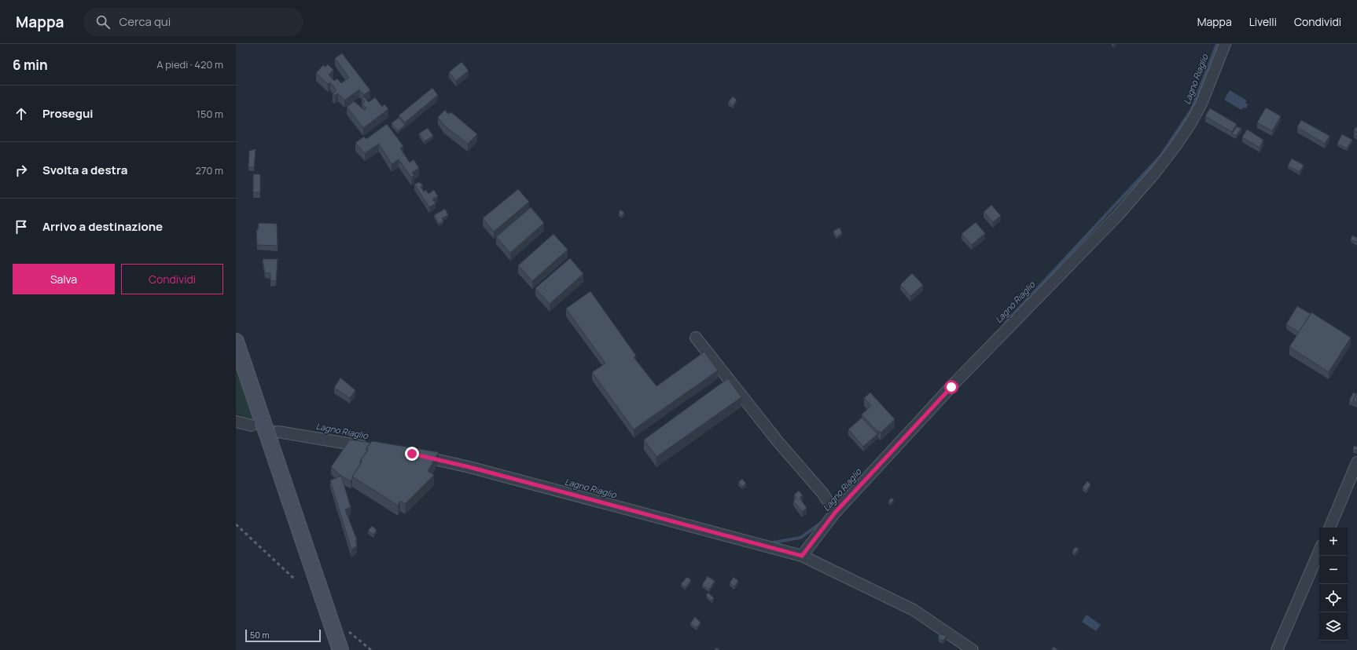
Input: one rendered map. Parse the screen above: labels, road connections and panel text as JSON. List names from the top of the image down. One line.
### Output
{"water":["Lagno Riaglio"],"scale_bar":"50 m","page":{"header":"Mappa","search":"Cerca qui","nav":["Mappa","Livelli","Condividi"],"heading":["6 min","A piedi · 420 m"],"list":[["Prosegui","150 m"],["Svolta a destra","270 m"],"Arrivo a destinazione"],"buttons":["Salva","Condividi"],"map_buttons":["+","−"],"scale":"50 m"}}
